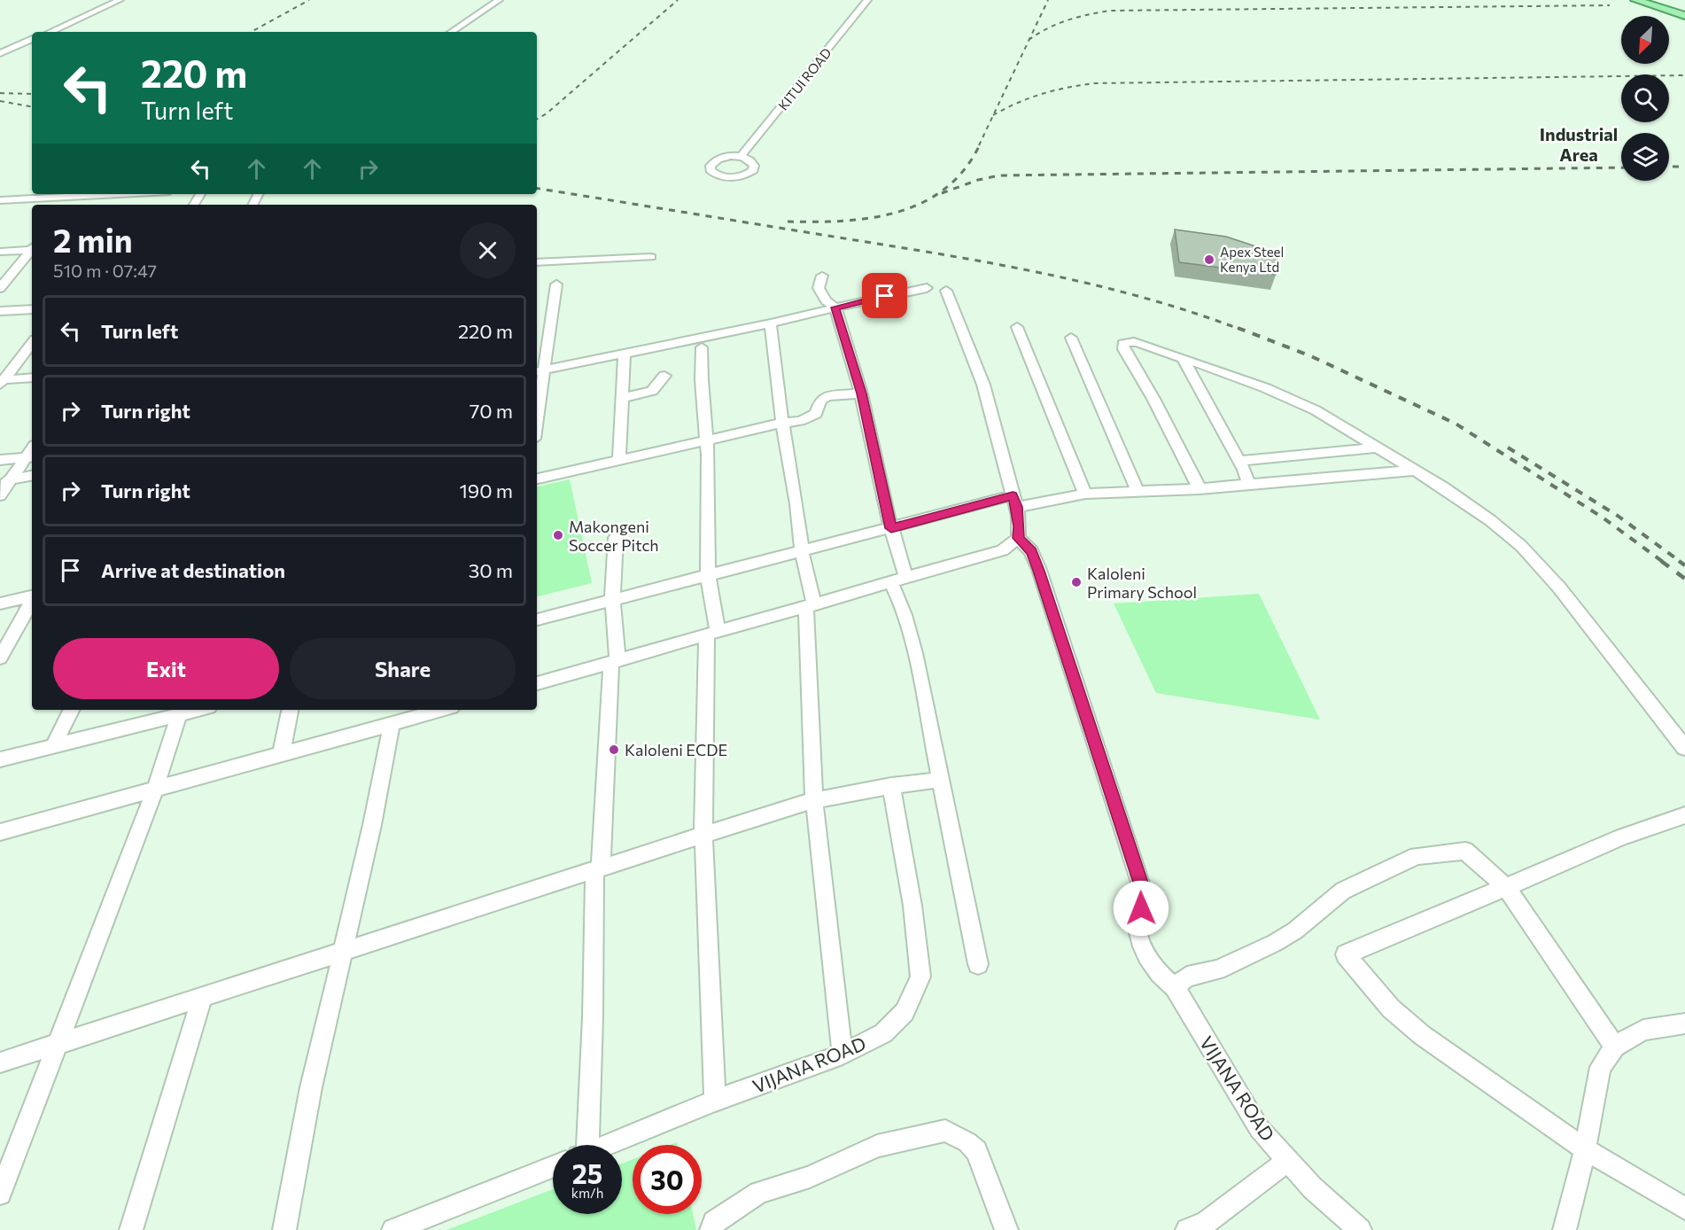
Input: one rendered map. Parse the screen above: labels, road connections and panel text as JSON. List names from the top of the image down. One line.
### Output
{"streets":{"street":["KITUI ROAD","VIJANA ROAD"]},"districts":["Industrial Area"],"places":["Apex Steel Kenya Ltd","Makongeni Soccer Pitch","Kaloleni Primary School","Kaloleni ECDE"],"north":"bottom left","page":{"turn":["220 m","Turn left"],"heading":["2 min","510 m · 07:47"],"list":[{"name":"Turn left","value":"220 m"},{"name":"Turn right","value":"70 m"},{"name":"Turn right","value":"190 m"},{"name":"Arrive at destination","value":"30 m"}],"buttons":["Exit","Share"],"speed":"25 km/h","limit":"30"}}
